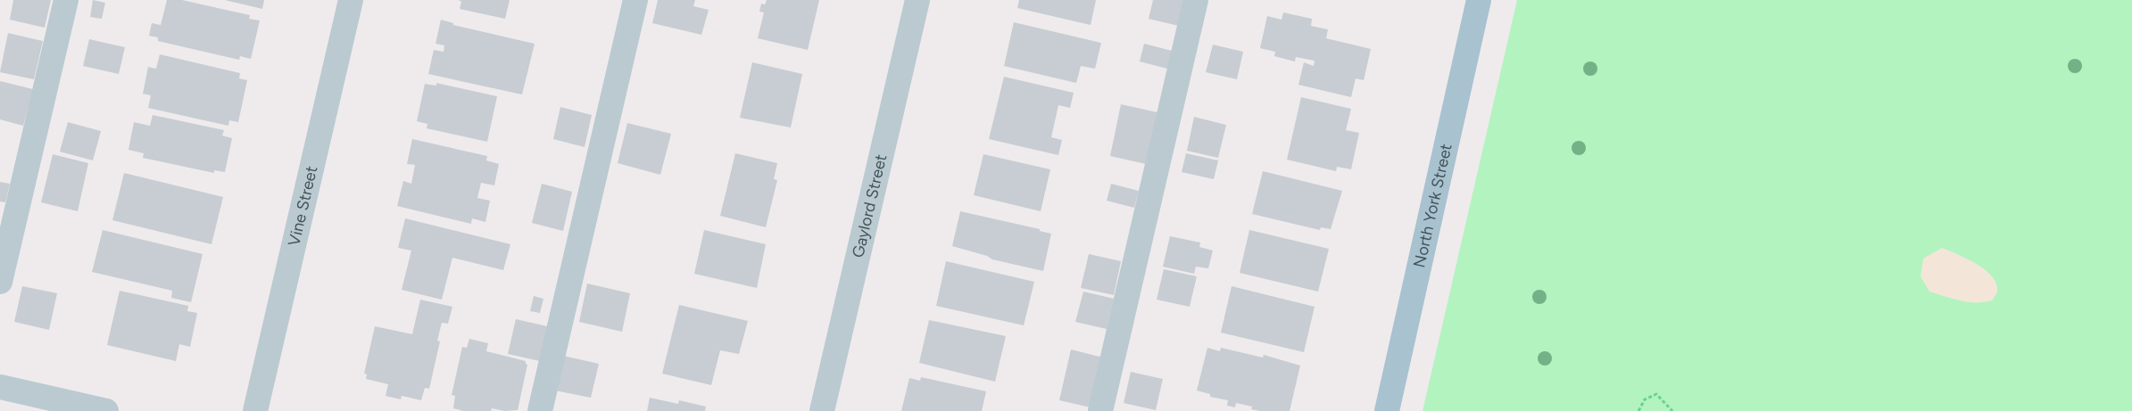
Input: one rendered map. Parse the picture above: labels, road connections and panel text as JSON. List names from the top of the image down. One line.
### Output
{"streets":{"main road":["North York Street"],"street":["Vine Street","Gaylord Street"]}}
